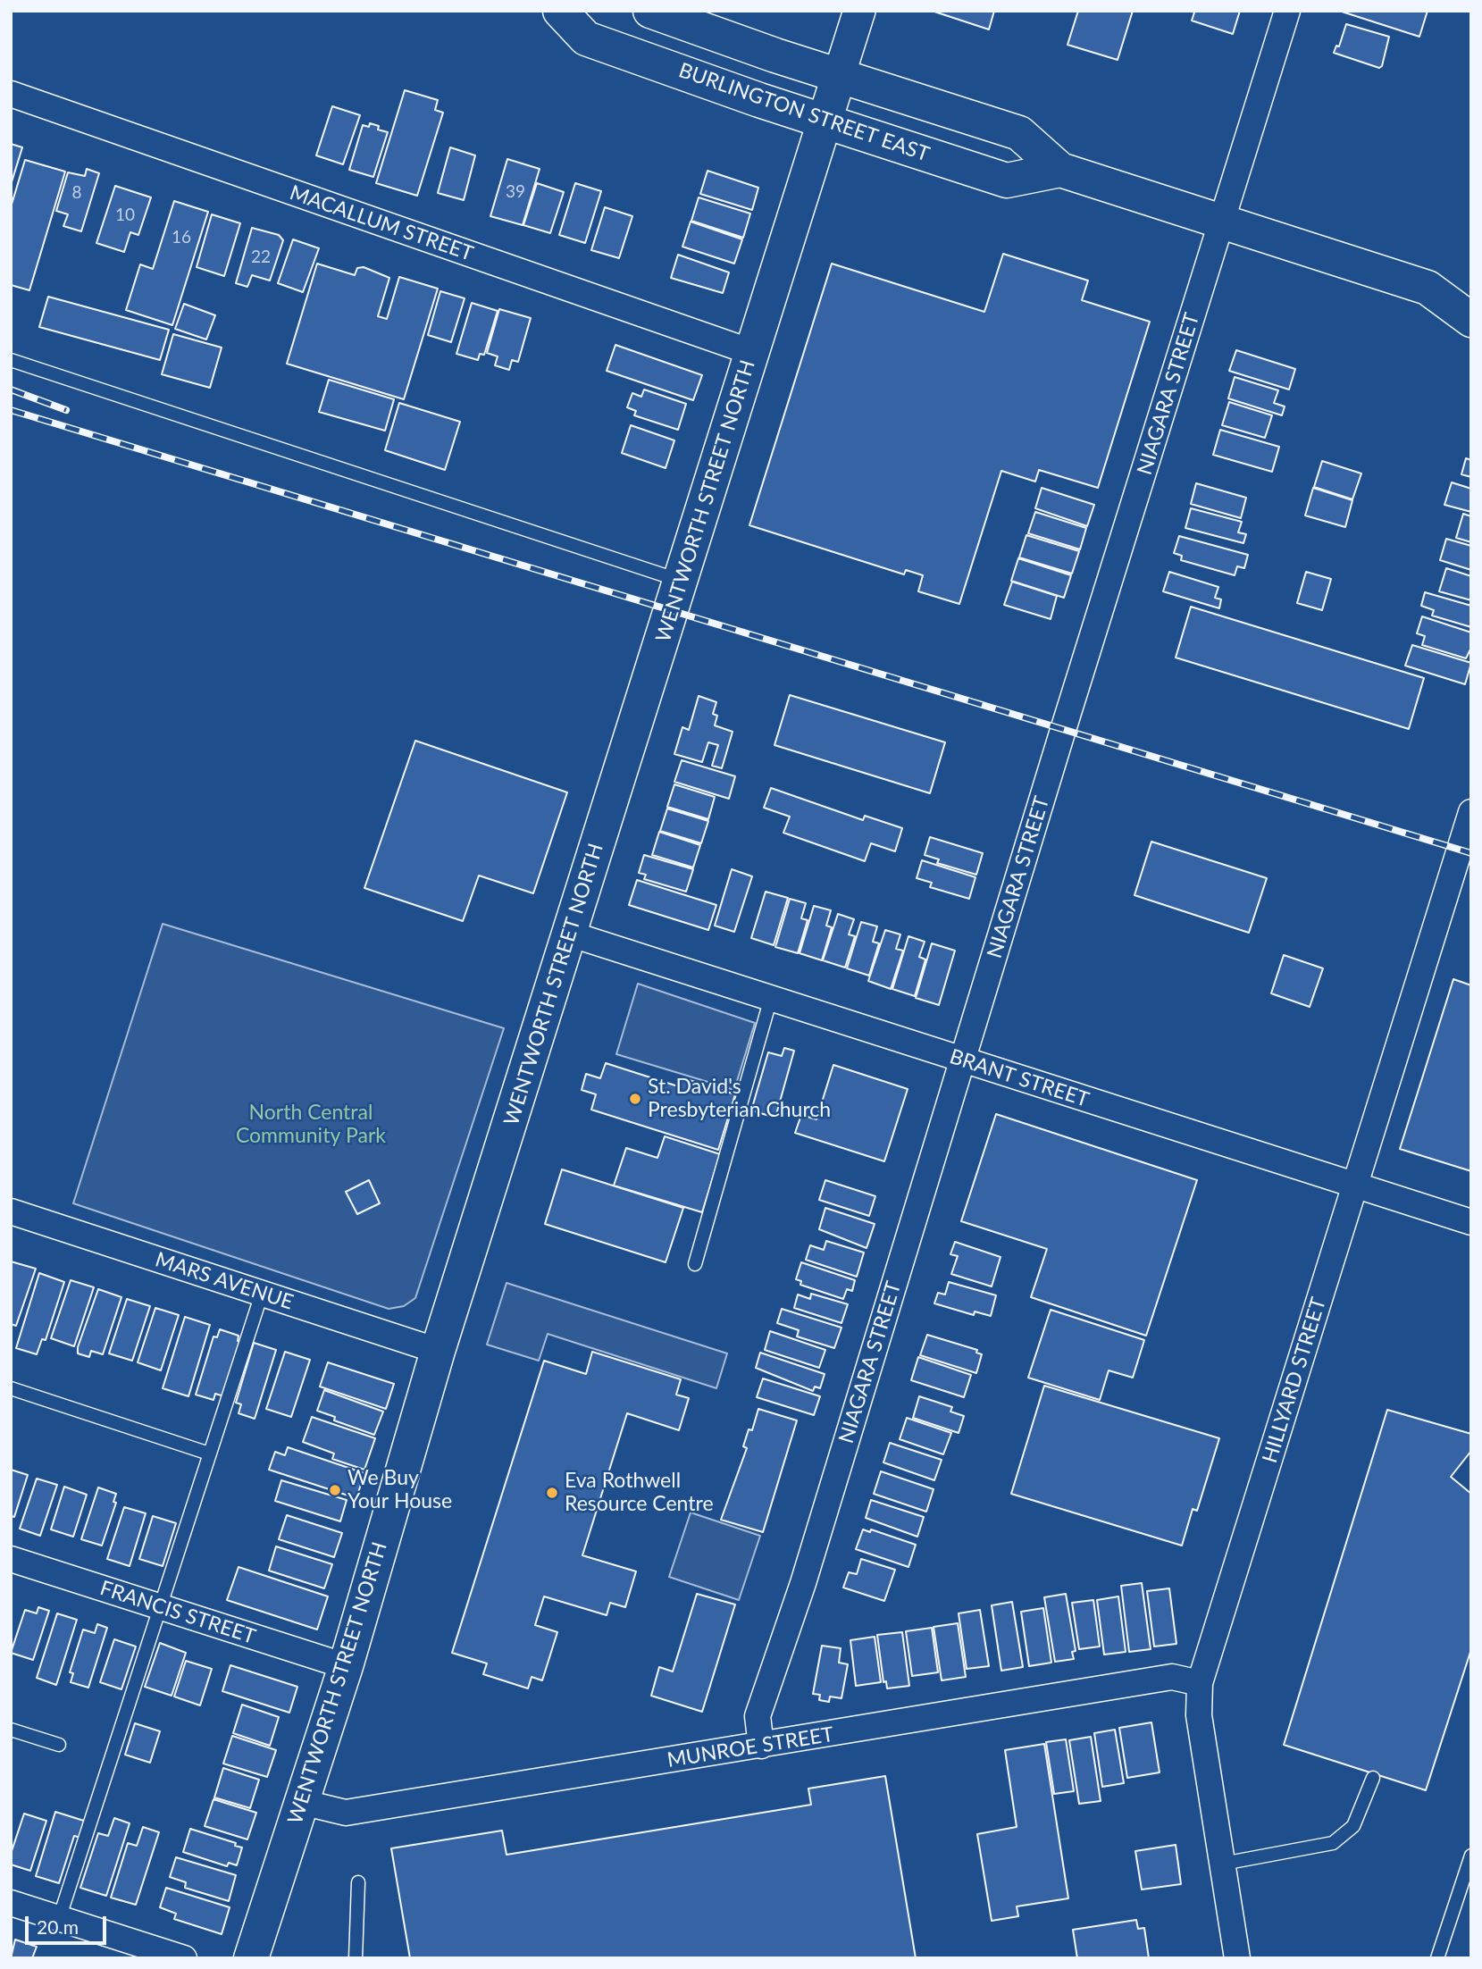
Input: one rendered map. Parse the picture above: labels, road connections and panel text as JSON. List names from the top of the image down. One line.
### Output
{"streets":{"main road":["BURLINGTON STREET EAST","WENTWORTH STREET NORTH"],"street":["MACALLUM STREET","NIAGARA STREET","BRANT STREET","MARS AVENUE","HILLYARD STREET","FRANCIS STREET","MUNROE STREET"]},"crossings":[["BURLINGTON STREET EAST","NIAGARA STREET"],["BURLINGTON STREET EAST","WENTWORTH STREET NORTH"],["MACALLUM STREET","WENTWORTH STREET NORTH"],["NIAGARA STREET","BRANT STREET"],["NIAGARA STREET","MUNROE STREET"],["WENTWORTH STREET NORTH","BRANT STREET"],["WENTWORTH STREET NORTH","MARS AVENUE"],["WENTWORTH STREET NORTH","FRANCIS STREET"],["WENTWORTH STREET NORTH","MUNROE STREET"],["BRANT STREET","HILLYARD STREET"],["HILLYARD STREET","MUNROE STREET"]],"parks":["North Central Community Park"],"places":["St. David's Presbyterian Church","We Buy Your House","Eva Rothwell Resource Centre"],"house_numbers":["39","8","10","16","22"],"scale_bar":"20 m"}
